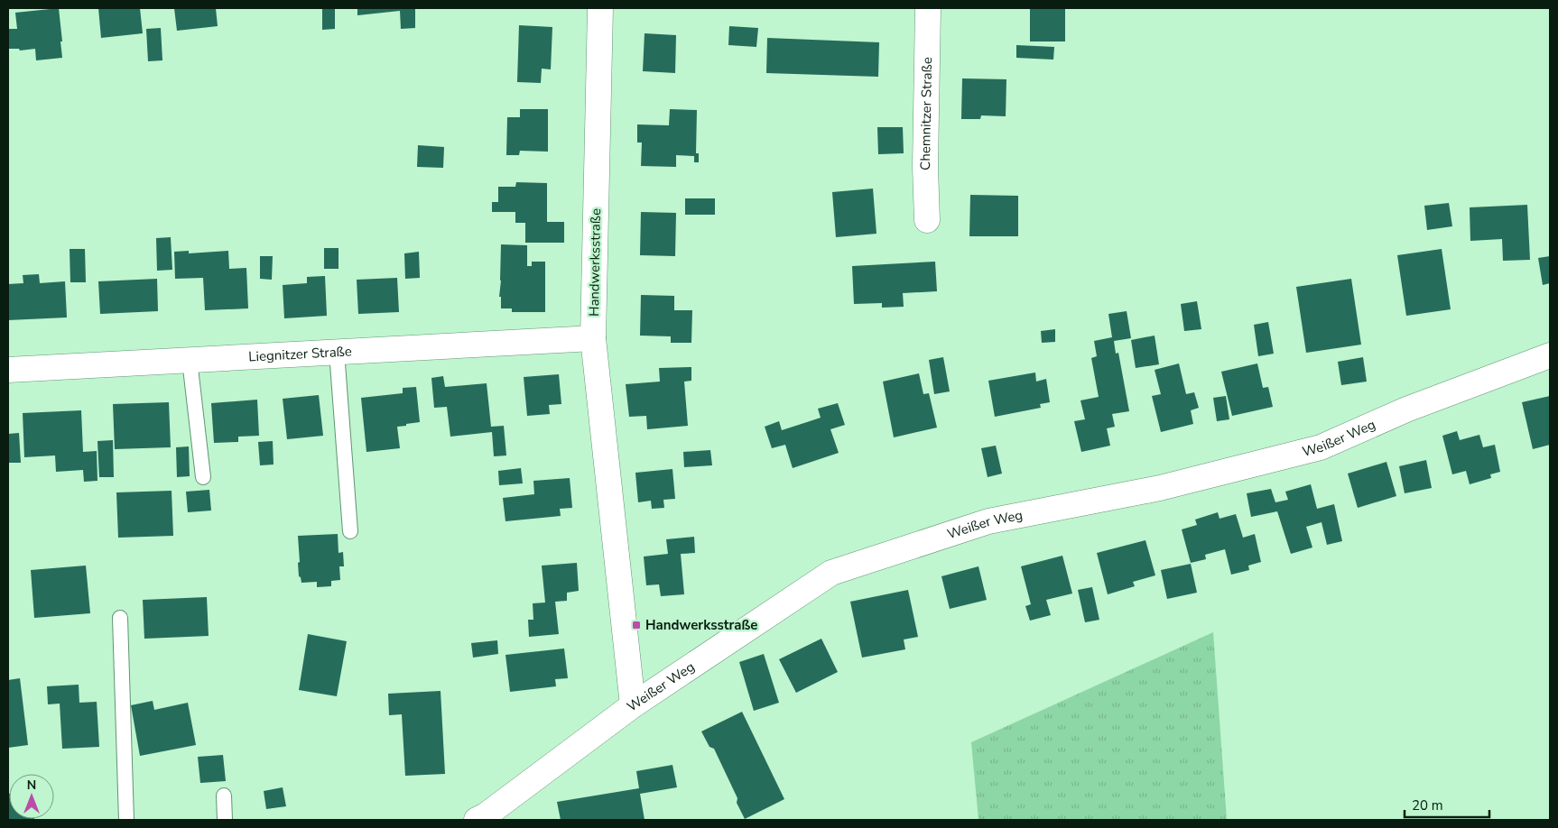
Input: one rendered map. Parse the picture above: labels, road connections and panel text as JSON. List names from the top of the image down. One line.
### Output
{"streets":{"street":["Chemnitzer Straße","Handwerksstraße","Liegnitzer Straße","Weißer Weg"]},"crossings":[["Handwerksstraße","Liegnitzer Straße"],["Handwerksstraße","Weißer Weg"]],"places":{"transit":["Handwerksstraße"]},"scale_bar":"20 m","north":"top"}
